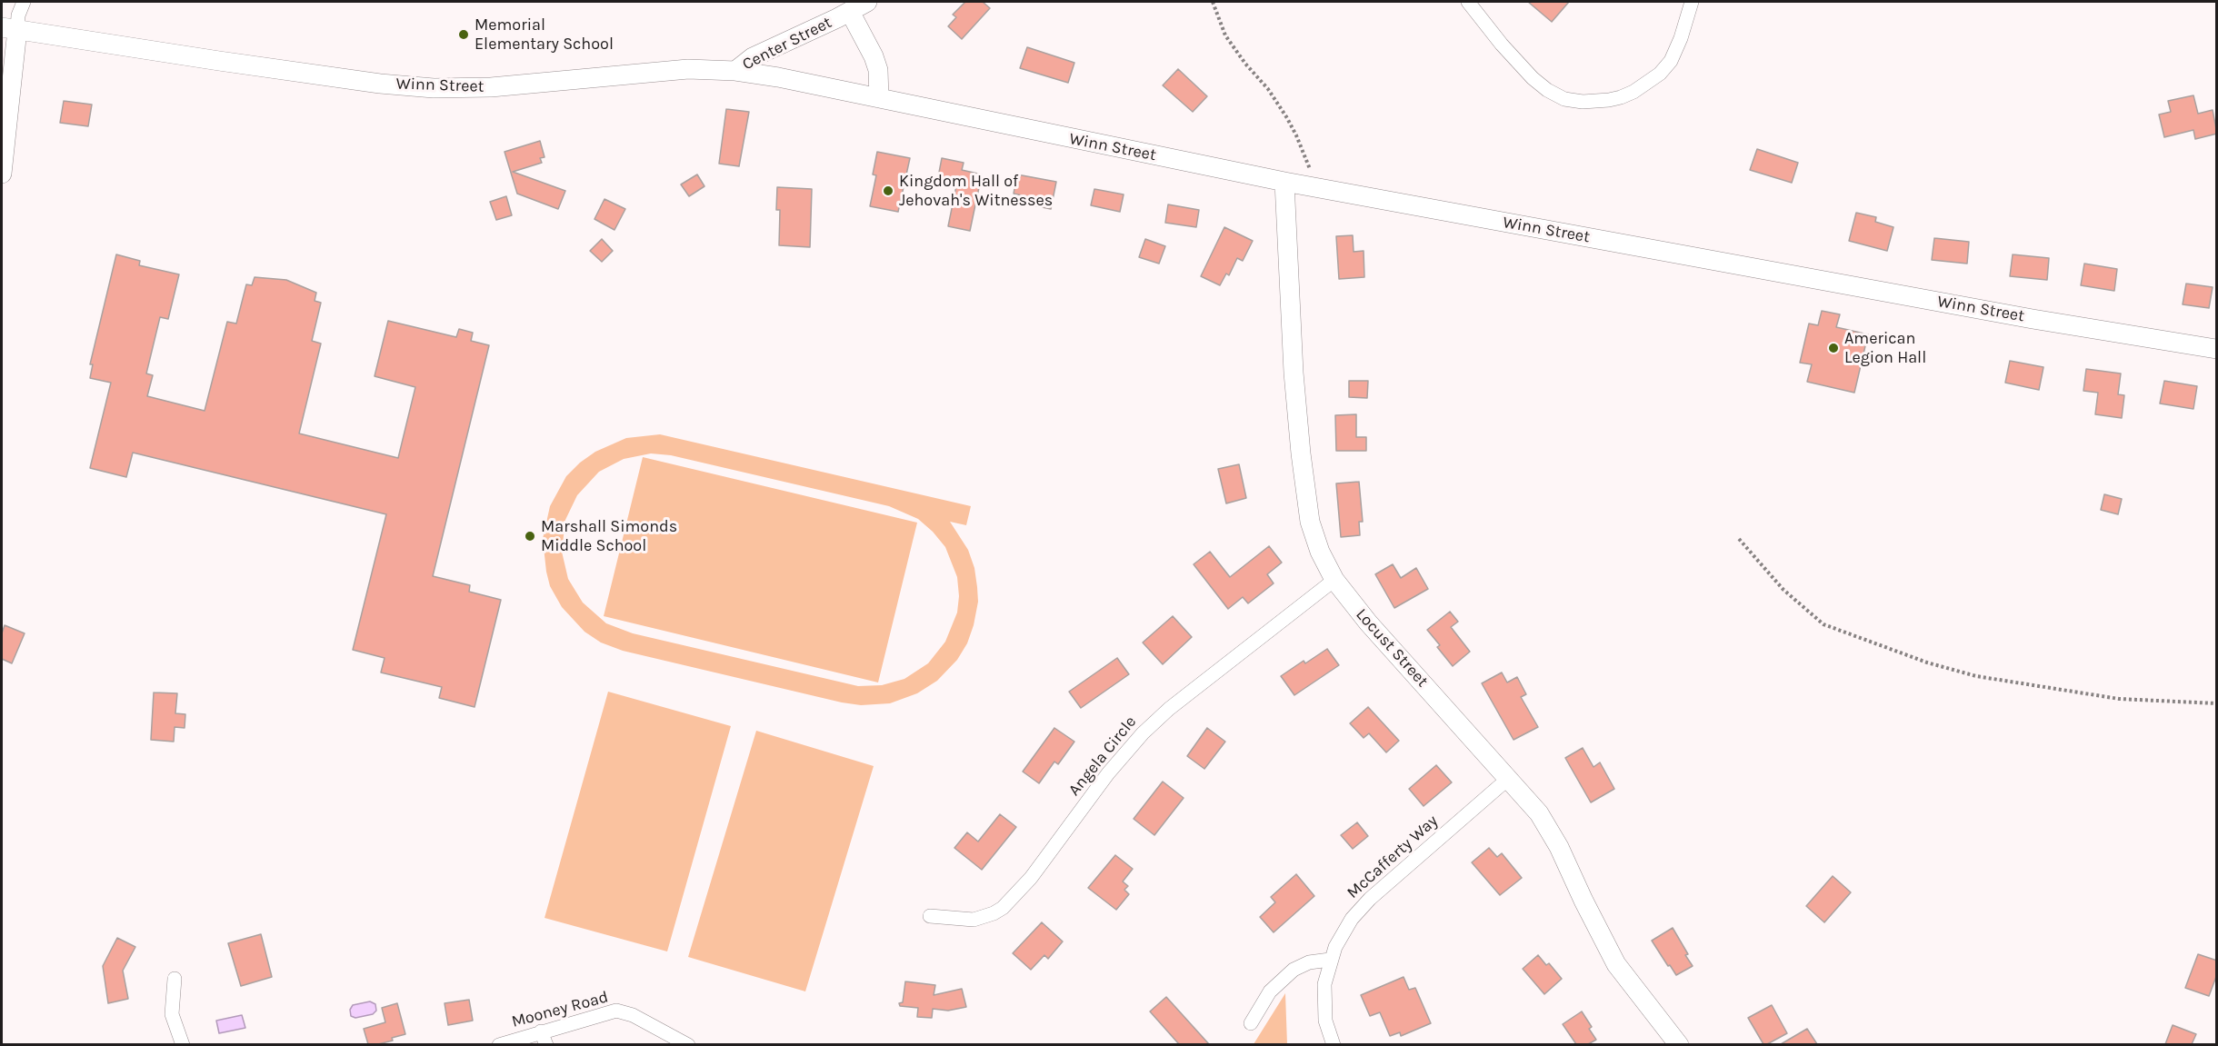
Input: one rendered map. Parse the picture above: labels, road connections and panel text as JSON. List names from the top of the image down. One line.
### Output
{"streets":{"main road":["Center Street","Winn Street","Locust Street"],"street":["Angela Circle","McCafferty Way","Mooney Road"]},"crossings":[["Center Street","Winn Street"],["Winn Street","Locust Street"],["Locust Street","Angela Circle"],["Locust Street","McCafferty Way"]],"places":["Memorial Elementary School","Kingdom Hall of Jehovah's Witnesses","American Legion Hall","Marshall Simonds Middle School"]}
